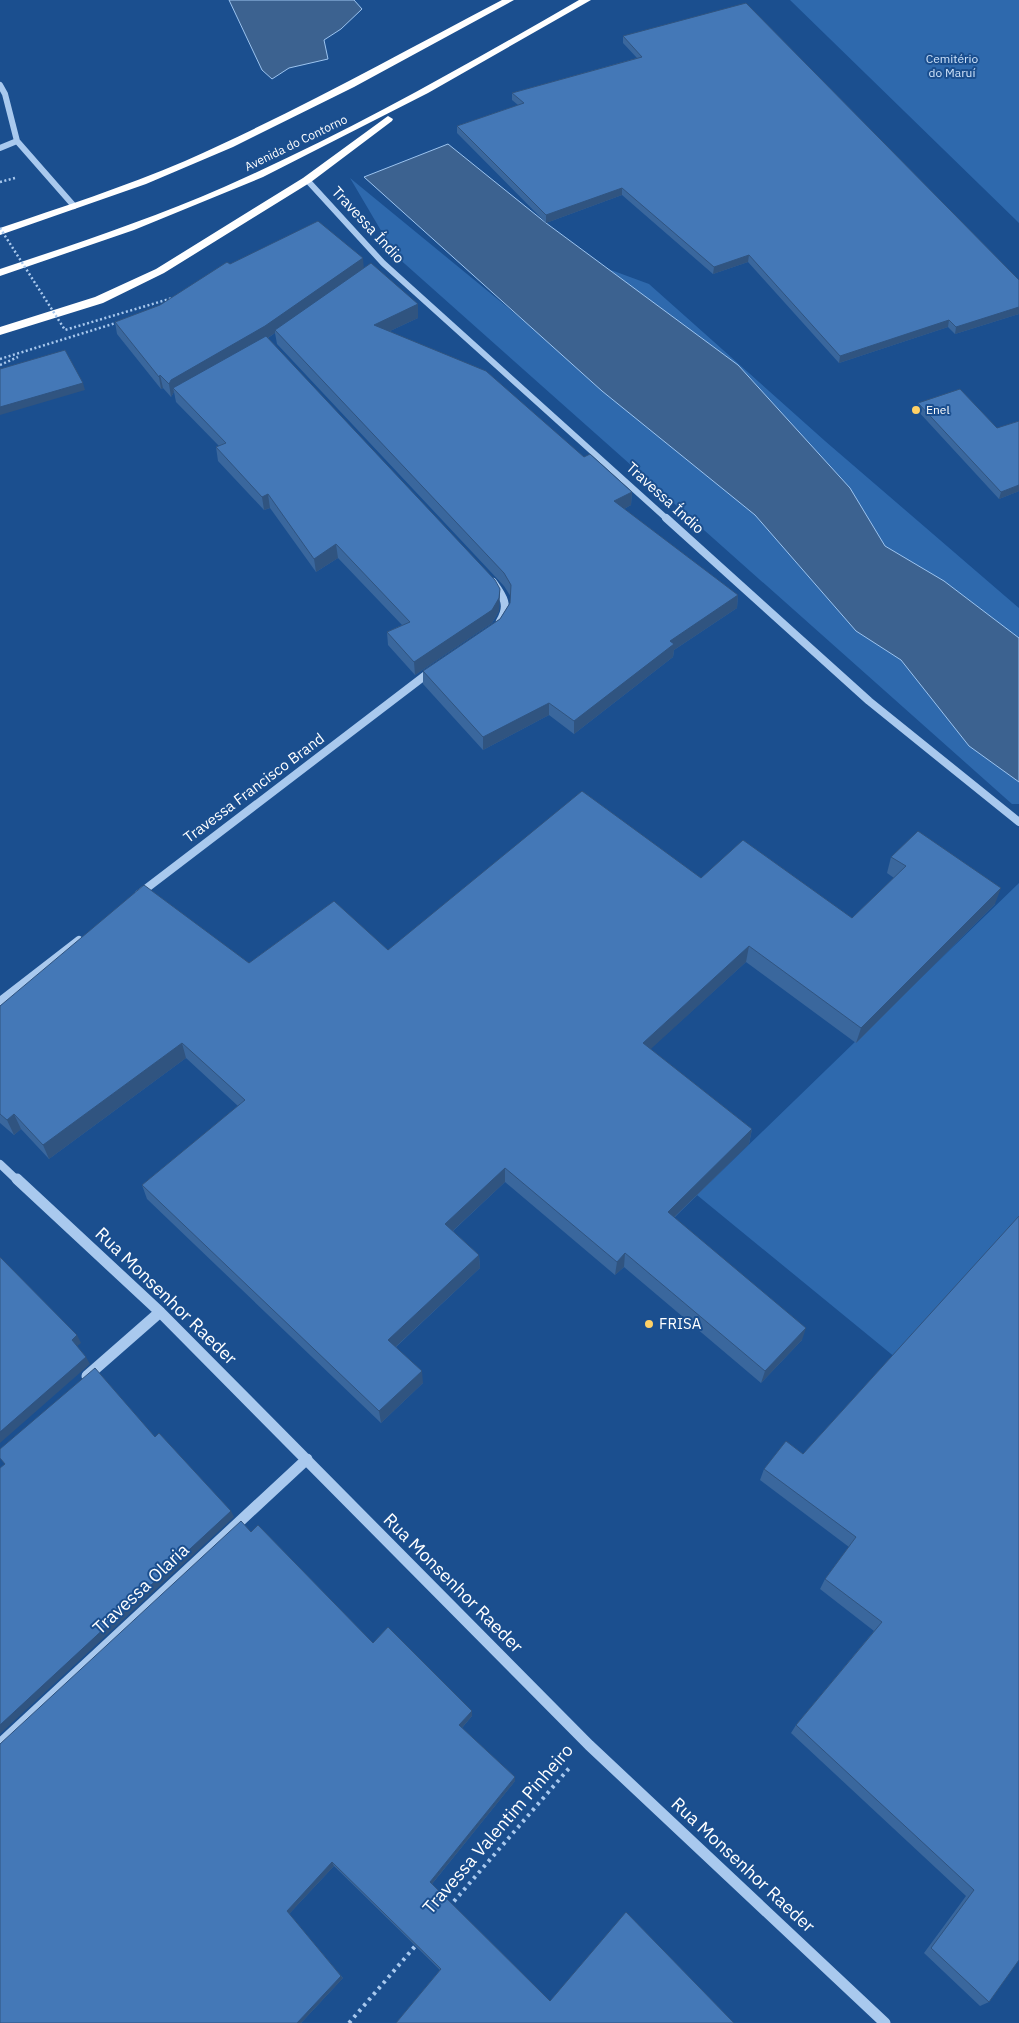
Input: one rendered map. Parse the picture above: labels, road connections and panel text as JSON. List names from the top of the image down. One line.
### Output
{"streets":{"highway":["Avenida do Contorno"],"street":["Travessa Índio","Travessa Francisco Brand","Rua Monsenhor Raeder","Travessa Olaria"],"path":["Travessa Valentim Pinheiro"]},"crossings":[["Rua Monsenhor Raeder","Travessa Olaria"],["Rua Monsenhor Raeder","Travessa Valentim Pinheiro"]],"parks":["Cemitério do Maruí"],"places":["Enel","FRISA"]}
